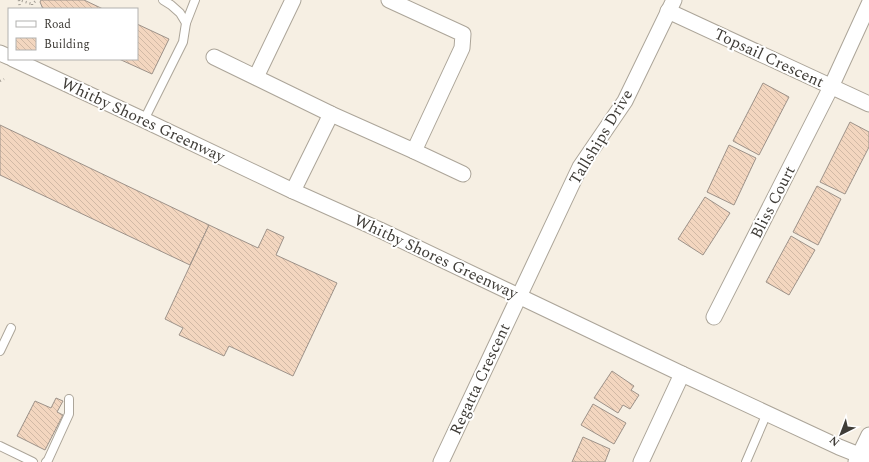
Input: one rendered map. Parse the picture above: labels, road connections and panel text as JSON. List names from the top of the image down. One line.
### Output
{"streets":{"street":["Topsail Crescent","Whitby Shores Greenway","Tallships Drive","Bliss Court","Regatta Crescent"]},"crossings":[["Topsail Crescent","Tallships Drive"],["Topsail Crescent","Bliss Court"],["Whitby Shores Greenway","Tallships Drive"],["Whitby Shores Greenway","Regatta Crescent"],["Tallships Drive","Regatta Crescent"]],"legend":["Road","Building"],"north":"bottom left"}
